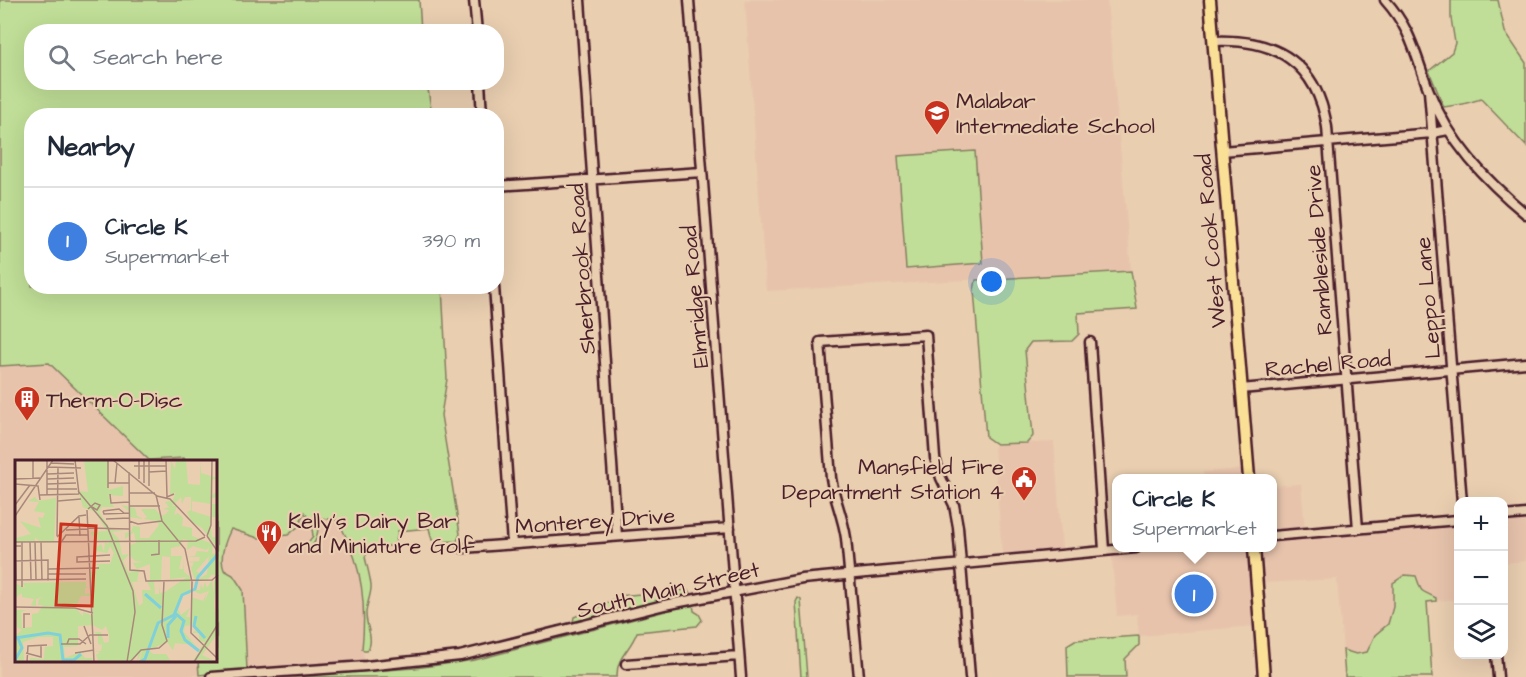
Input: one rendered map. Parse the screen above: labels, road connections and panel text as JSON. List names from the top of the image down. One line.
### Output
{"streets":{"main road":["West Cook Road"],"street":["Rambleside Drive","Sherbrook Road","Elmridge Road","Leppo Lane","Rachel Road","Monterey Drive","South Main Street"]},"crossings":[["West Cook Road","Rambleside Drive"],["West Cook Road","Rachel Road"],["Rambleside Drive","Rachel Road"],["Sherbrook Road","Monterey Drive"],["Elmridge Road","Monterey Drive"],["Elmridge Road","South Main Street"],["Leppo Lane","Rachel Road"]],"places":{"school or university":["Malabar Intermediate School"],"building":["Therm-O-Disc"],"public building":["Mansfield Fire Department Station 4"],"restaurant":["Kelly's Dairy Bar and Miniature Golf"]},"page":{"search":"Search here","heading":"Nearby","list":[{"mark":"1","name":"Circle K","note":"Supermarket","value":"390 m"}],"popup":["Circle K","Supermarket"],"map_buttons":["+","−"],"pins":"1"}}
